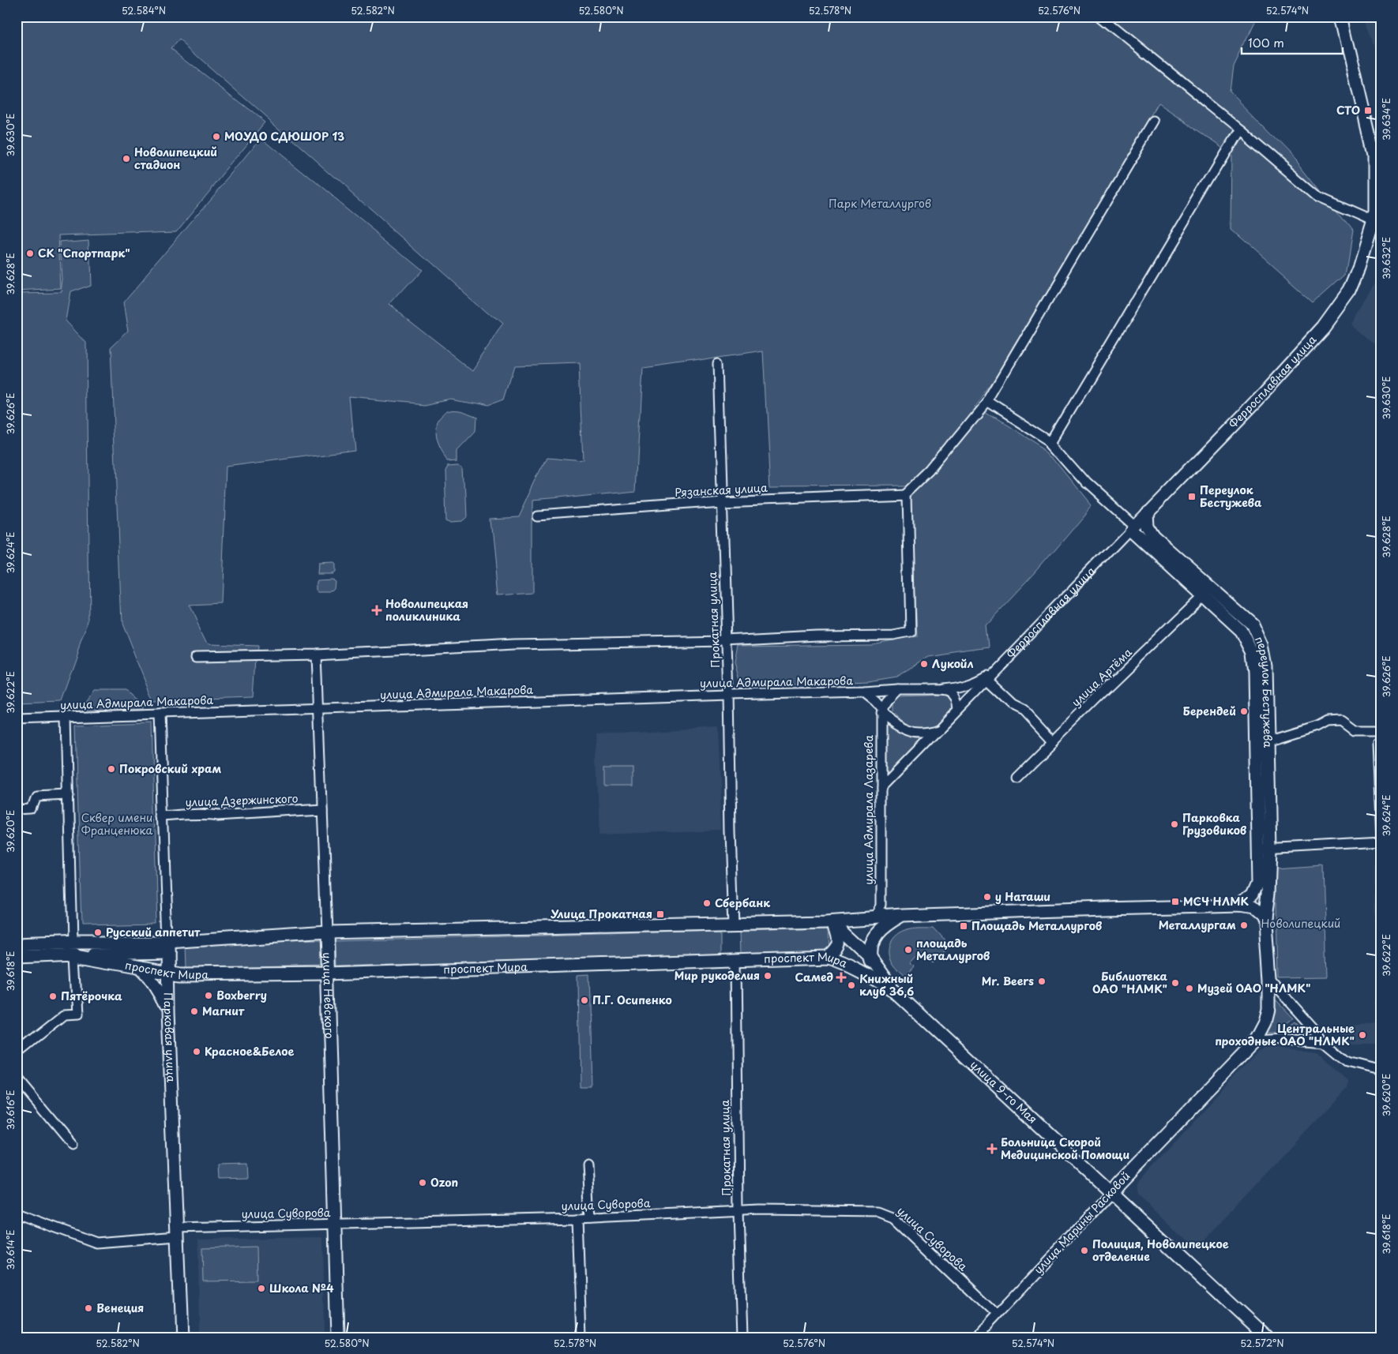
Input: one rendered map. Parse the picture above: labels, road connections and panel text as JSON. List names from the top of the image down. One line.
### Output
{"streets":{"main road":["Ферросплавная улица","переулок Бестужева","проспект Мира","улица Невского","Парковая улица","улица 9-го Мая","улица Марины Расковой"],"street":["Рязанская улица","Прокатная улица","улица Артёма","улица Адмирала Макарова","улица Дзержинского","улица Адмирала Лазарева","улица Суворова"]},"crossings":[["Ферросплавная улица","переулок Бестужева"],["Рязанская улица","Прокатная улица"],["Прокатная улица","улица Адмирала Макарова"],["Прокатная улица","проспект Мира"],["Прокатная улица","улица Суворова"],["улица Артёма","переулок Бестужева"],["улица Адмирала Макарова","улица Невского"],["улица Адмирала Макарова","Парковая улица"],["улица Дзержинского","улица Невского"],["улица Дзержинского","Парковая улица"],["улица Адмирала Лазарева","проспект Мира"],["проспект Мира","улица Невского"],["проспект Мира","Парковая улица"],["проспект Мира","улица 9-го Мая"],["улица Невского","улица Суворова"],["Парковая улица","улица Суворова"],["улица 9-го Мая","улица Марины Расковой"],["улица Суворова","улица Марины Расковой"]],"parks":["Парк Металлургов","Сквер имени Франценюка","Новолипецкий"],"places":{"transit":["СТО","Переулок Бестужева","МСЧ НЛМК","Улица Прокатная","Площадь Металлургов"],"other":["МОУДО СДЮШОР 13","Новолипецкий стадион","СК \"Спортпарк\"","Лукойл","Берендей","Покровский храм","Парковка Грузовиков","у Наташи","Сбербанк","Металлургам","Русский аппетит","площадь Металлургов","Мир рукоделия","Mr. Beers","Библиотека ОАО \"НЛМК\"","Книжный клуб 36,6","Музей ОАО \"НЛМК\"","Boxberry","Пятёрочка","П.Г. Осипенко","Магнит","Центральные проходные ОАО \"НЛМК\"","Красное&Белое","Ozon","Полиция, Новолипецкое отделение","Школа №4","Венеция"],"health":["Новолипецкая поликлиника","Самед","Больница Скорой Медицинской Помощи"]},"scale_bar":"100 m","coordinates":["52.584°N","52.582°N","52.580°N","52.578°N","52.576°N","52.574°N","39.634°E","39.630°E","39.632°E","39.628°E","39.626°E","39.624°E","39.622°E","39.620°E","39.618°E","39.616°E","39.614°E","52.572°N"]}
